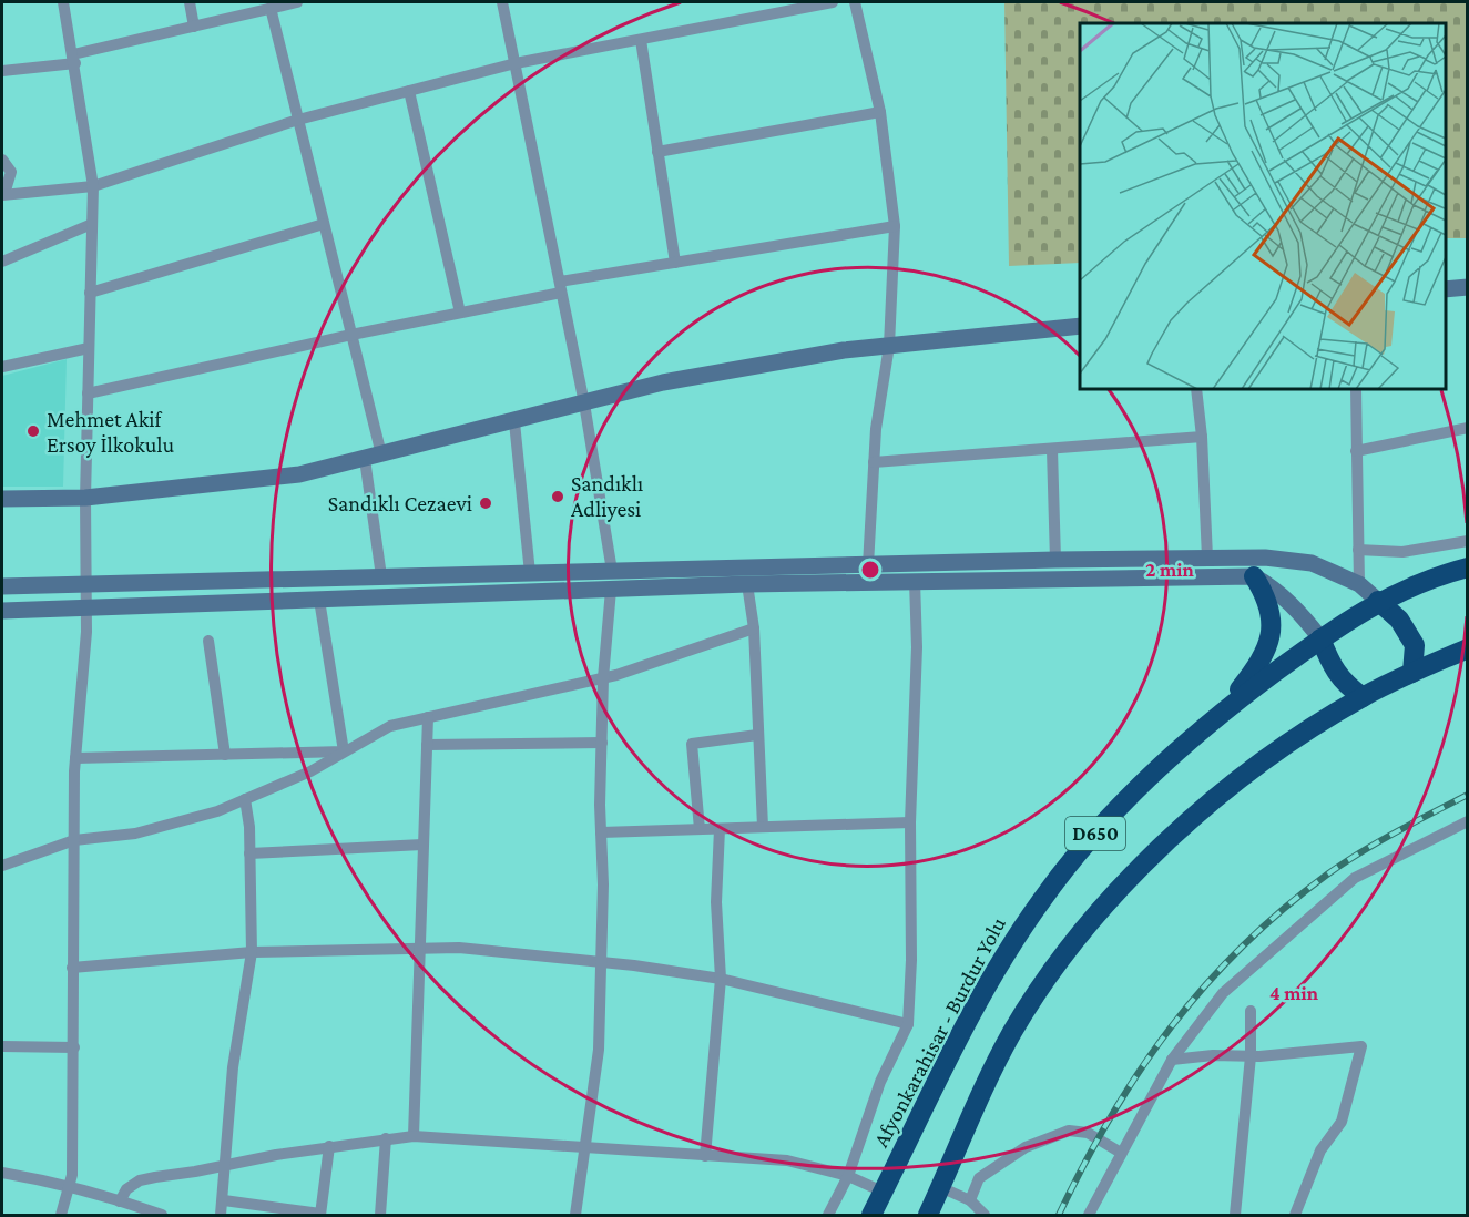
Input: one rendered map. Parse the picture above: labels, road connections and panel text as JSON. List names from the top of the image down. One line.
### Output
{"streets":{"highway":["D650","Afyonkarahisar - Burdur Yolu"]},"crossings":[["D650","Afyonkarahisar - Burdur Yolu"]],"places":["Mehmet Akif Ersoy İlkokulu","Sandıklı Adliyesi","Sandıklı Cezaevi"],"rings":["2 min","4 min"]}
